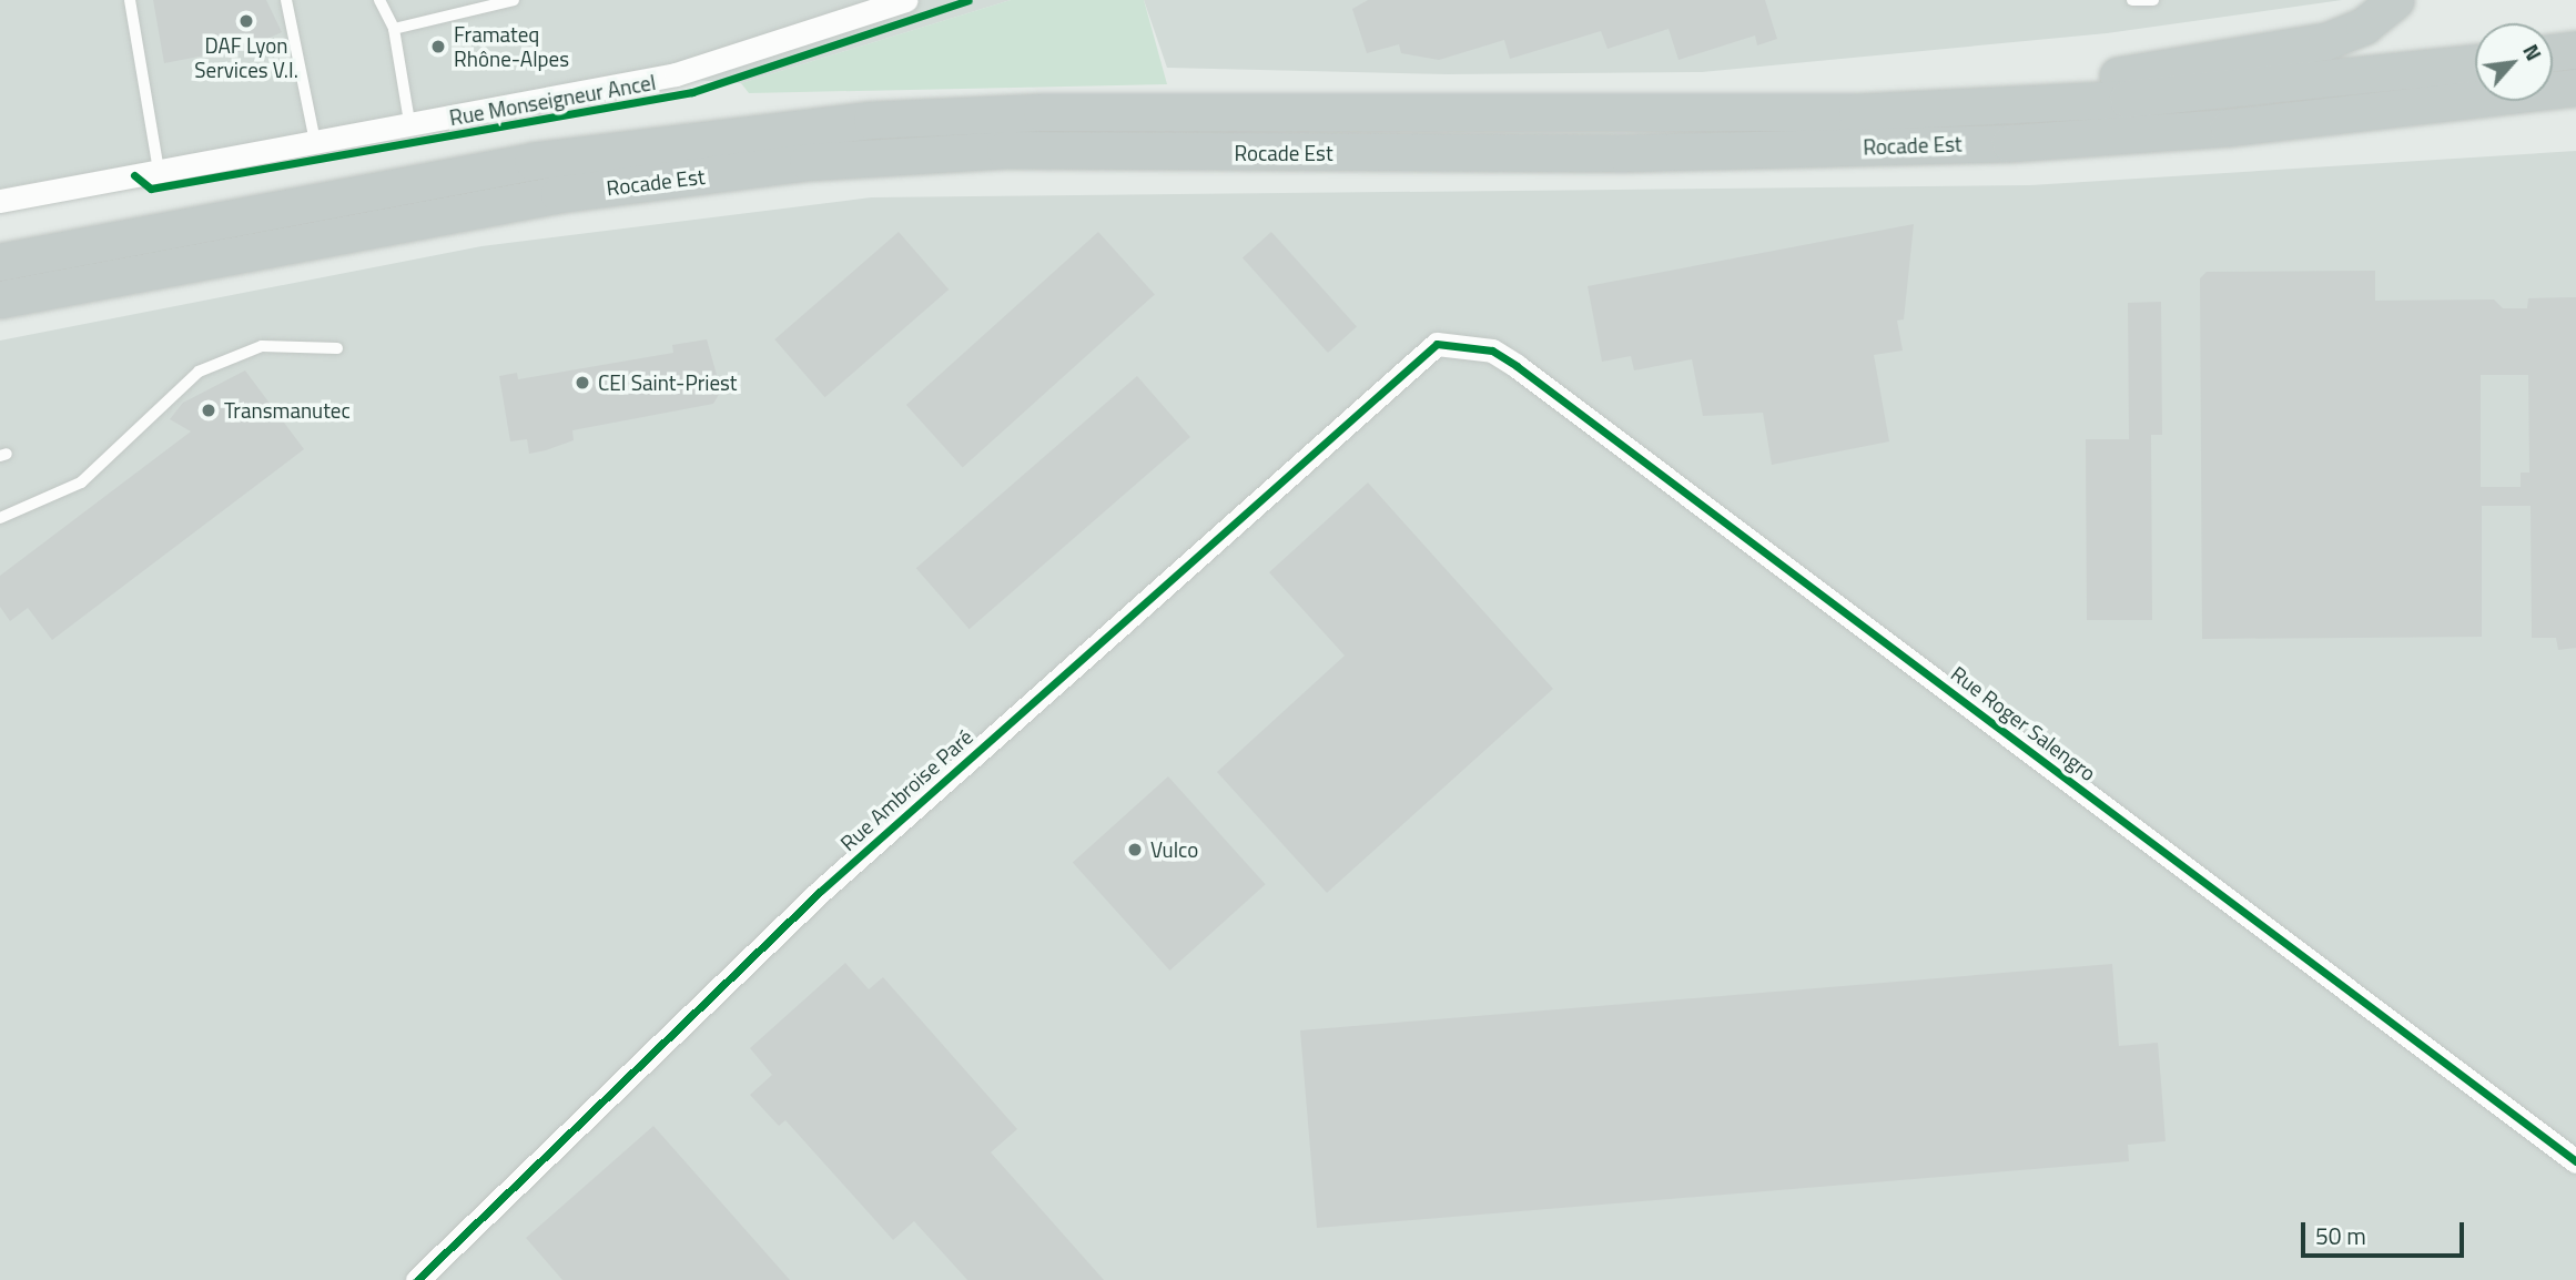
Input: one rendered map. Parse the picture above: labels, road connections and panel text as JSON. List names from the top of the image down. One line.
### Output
{"streets":{"highway":["Rocade Est"],"street":["Rue Monseigneur Ancel","Rue Roger Salengro","Rue Ambroise Paré"]},"crossings":[["Rue Roger Salengro","Rue Ambroise Paré"]],"places":["DAF Lyon Services V.I.","Framateq Rhône-Alpes","CEI Saint-Priest","Transmanutec","Vulco"],"scale_bar":"50 m","north":"top right"}
